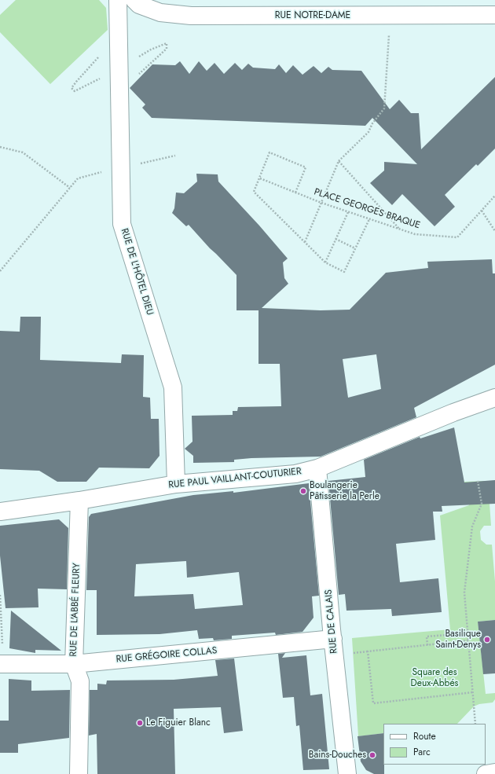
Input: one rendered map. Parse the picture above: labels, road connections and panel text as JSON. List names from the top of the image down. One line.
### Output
{"streets":{"street":["RUE NOTRE-DAME","RUE DE L'HÔTEL DIEU","RUE PAUL VAILLANT-COUTURIER","RUE DE L'ABBÉ FLEURY","RUE DE CALAIS","RUE GRÉGOIRE COLLAS"],"path":["PLACE GEORGES BRAQUE"]},"crossings":[["RUE DE L'HÔTEL DIEU","RUE PAUL VAILLANT-COUTURIER"],["RUE PAUL VAILLANT-COUTURIER","RUE DE L'ABBÉ FLEURY"],["RUE PAUL VAILLANT-COUTURIER","RUE DE CALAIS"],["RUE DE L'ABBÉ FLEURY","RUE GRÉGOIRE COLLAS"],["RUE DE CALAIS","RUE GRÉGOIRE COLLAS"]],"parks":["Square des Deux-Abbés"],"places":["Boulangerie Pâtisserie la Perle","Basilique Saint-Denys","Le Figuier Blanc","Bains-Douches"],"legend":["Route","Parc"]}
